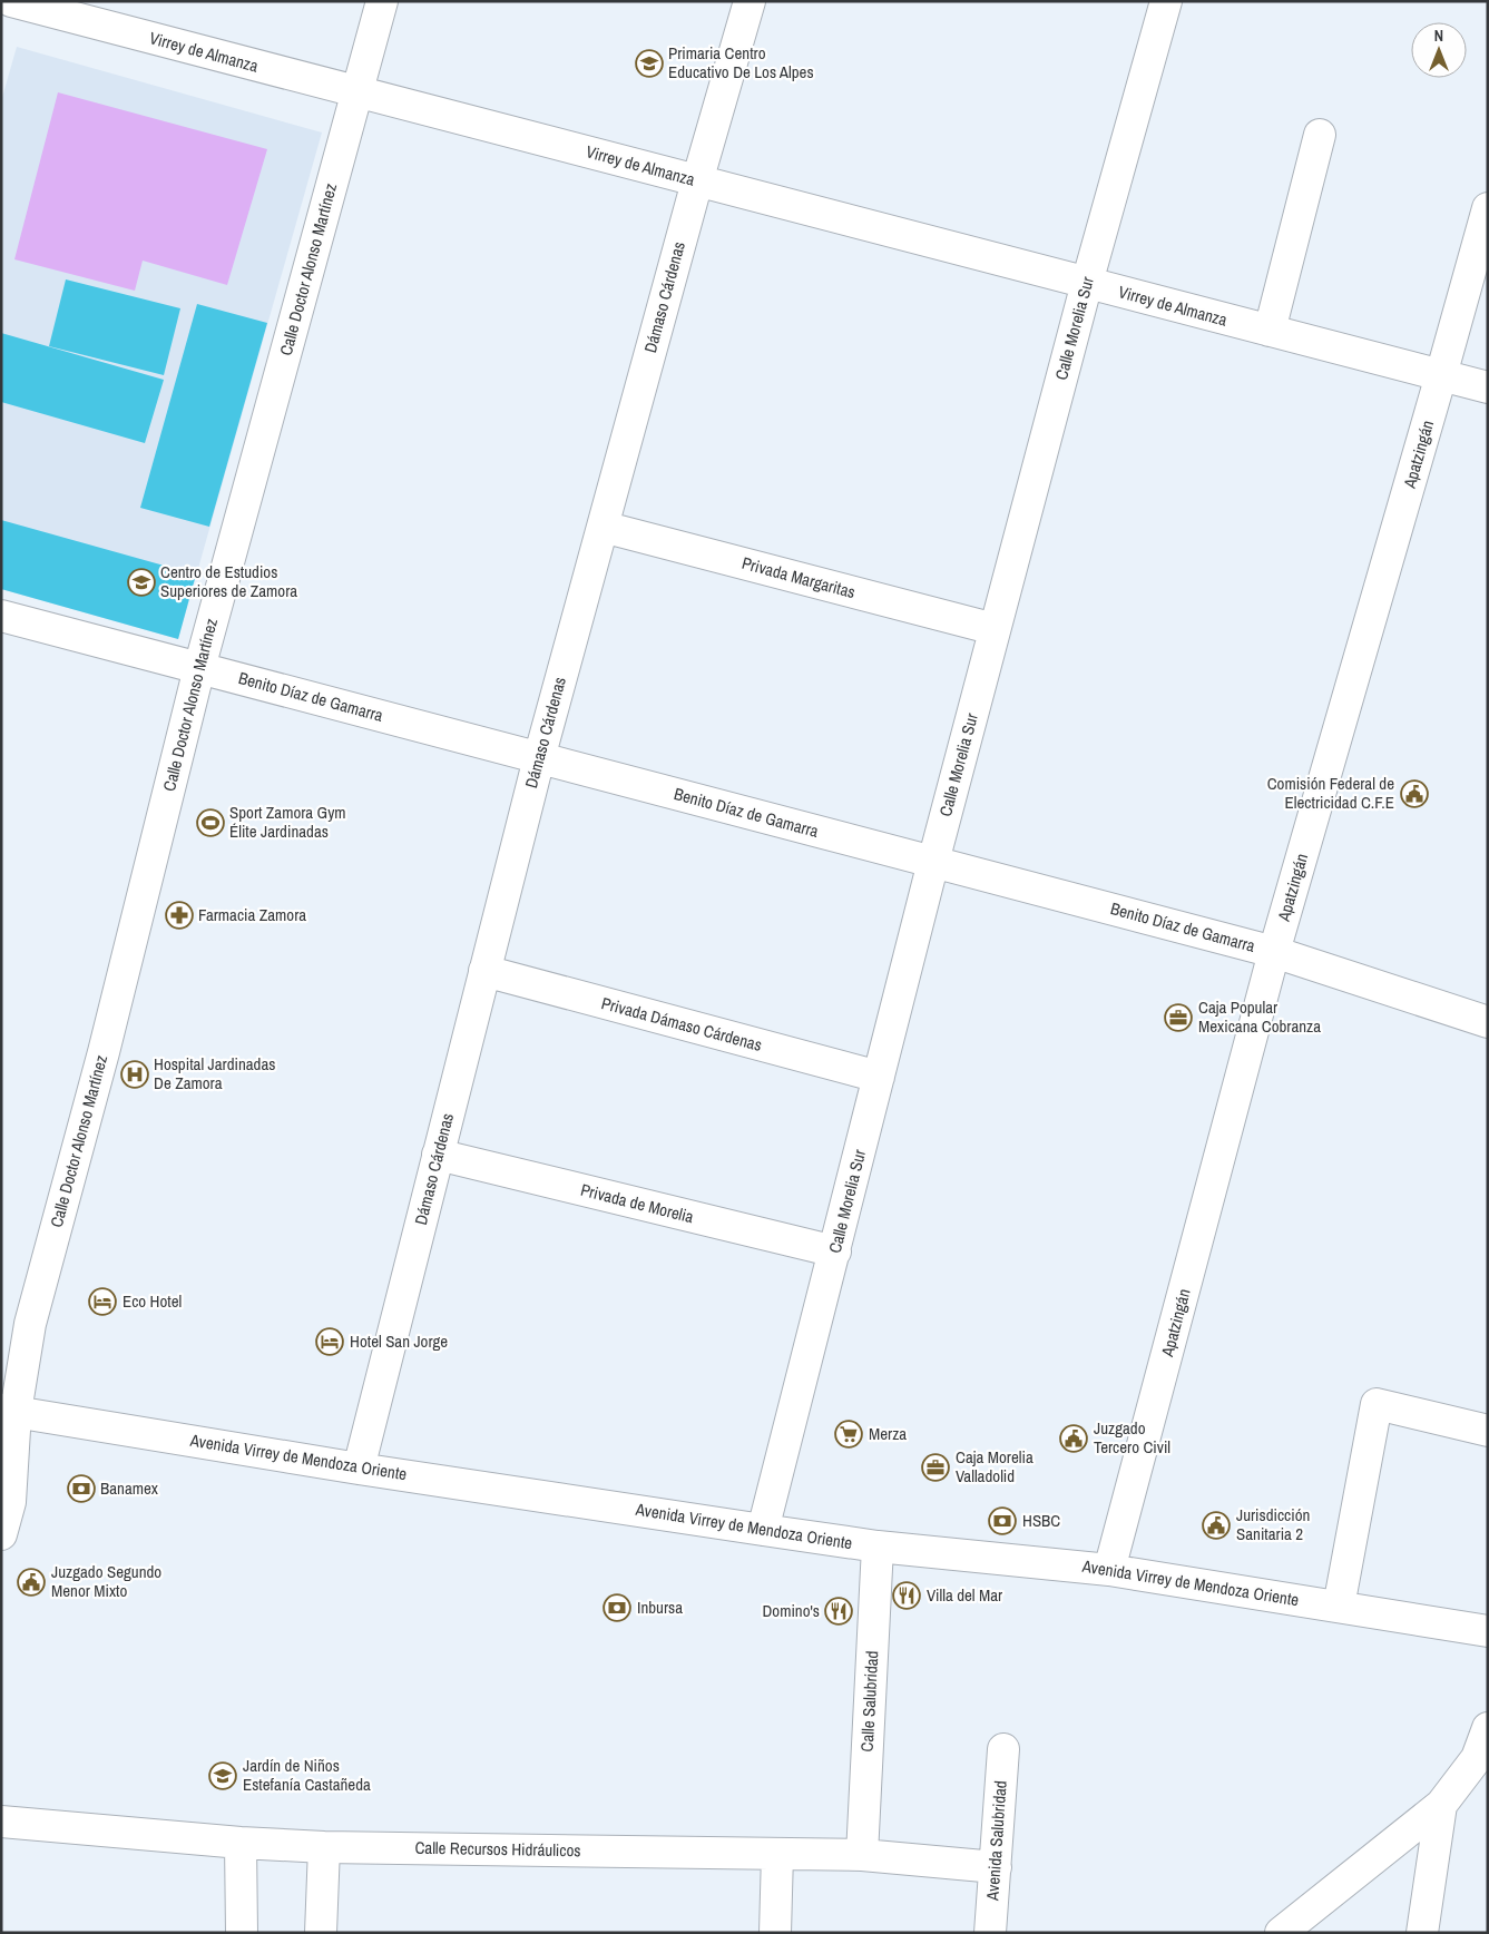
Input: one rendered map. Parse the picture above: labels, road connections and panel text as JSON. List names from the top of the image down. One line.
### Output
{"streets":{"street":["Virrey de Almanza","Calle Doctor Alonso Martínez","Dámaso Cárdenas","Calle Morelia Sur","Apatzingán","Privada Margaritas","Benito Díaz de Gamarra","Privada Dámaso Cárdenas","Privada de Morelia","Avenida Virrey de Mendoza Oriente","Calle Salubridad","Avenida Salubridad","Calle Recursos Hidráulicos"]},"crossings":[["Virrey de Almanza","Calle Doctor Alonso Martínez"],["Virrey de Almanza","Dámaso Cárdenas"],["Virrey de Almanza","Calle Morelia Sur"],["Virrey de Almanza","Apatzingán"],["Calle Doctor Alonso Martínez","Benito Díaz de Gamarra"],["Calle Doctor Alonso Martínez","Avenida Virrey de Mendoza Oriente"],["Dámaso Cárdenas","Privada Margaritas"],["Dámaso Cárdenas","Benito Díaz de Gamarra"],["Dámaso Cárdenas","Privada Dámaso Cárdenas"],["Dámaso Cárdenas","Privada de Morelia"],["Dámaso Cárdenas","Avenida Virrey de Mendoza Oriente"],["Calle Morelia Sur","Privada Margaritas"],["Calle Morelia Sur","Benito Díaz de Gamarra"],["Calle Morelia Sur","Privada Dámaso Cárdenas"],["Calle Morelia Sur","Privada de Morelia"],["Calle Morelia Sur","Avenida Virrey de Mendoza Oriente"],["Apatzingán","Benito Díaz de Gamarra"],["Apatzingán","Avenida Virrey de Mendoza Oriente"],["Avenida Virrey de Mendoza Oriente","Calle Salubridad"],["Calle Salubridad","Calle Recursos Hidráulicos"],["Avenida Salubridad","Calle Recursos Hidráulicos"]],"places":{"school or university":["Primaria Centro Educativo De Los Alpes","Centro de Estudios Superiores de Zamora","Jardín de Niños Estefanía Castañeda"],"public building":["Comisión Federal de Electricidad C.F.E","Juzgado Tercero Civil","Jurisdicción Sanitaria 2","Juzgado Segundo Menor Mixto"],"sports":["Sport Zamora Gym Élite Jardinadas"],"pharmacy":["Farmacia Zamora"],"office":["Caja Popular Mexicana Cobranza","Caja Morelia Valladolid"],"hospital":["Hospital Jardinadas De Zamora"],"hotel":["Eco Hotel","Hotel San Jorge"],"supermarket":["Merza"],"bank":["Banamex","HSBC","Inbursa"],"restaurant":["Villa del Mar","Domino's"]},"north":"top"}
